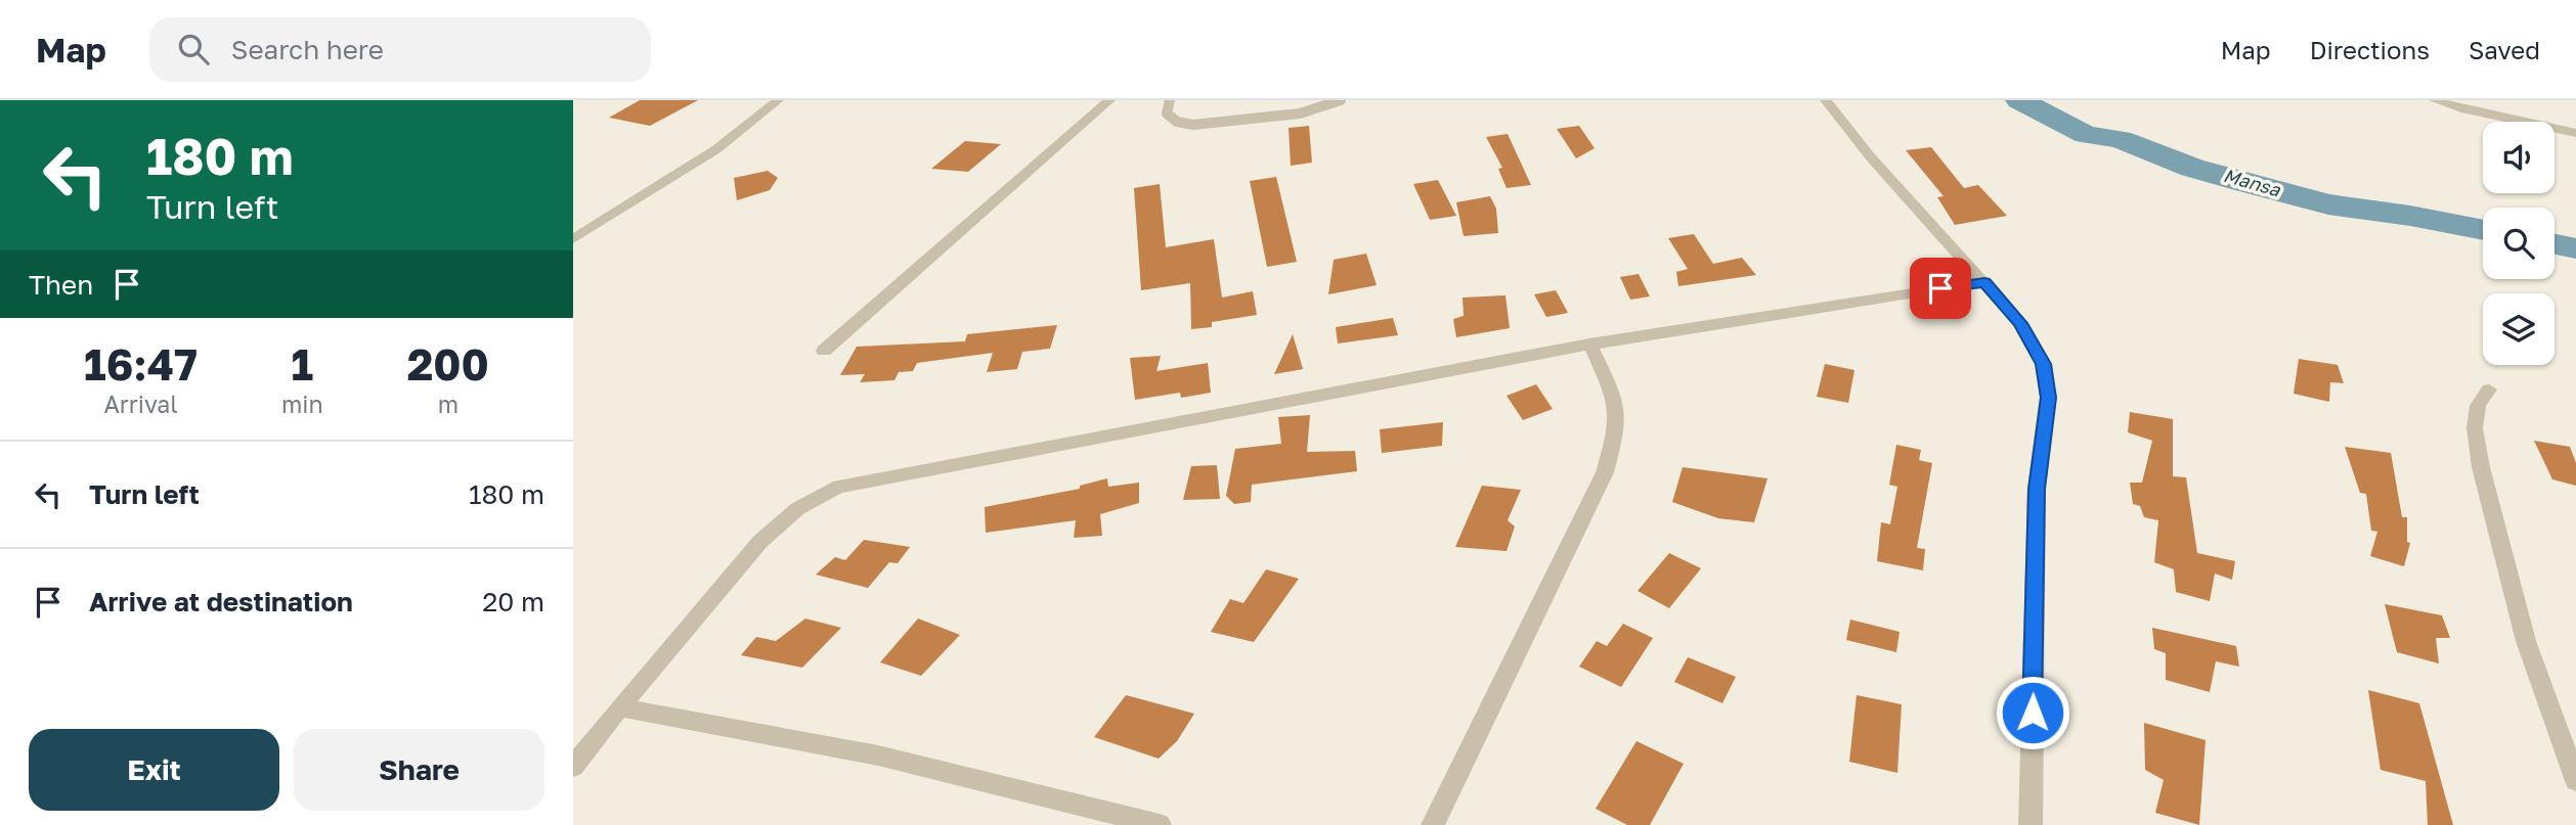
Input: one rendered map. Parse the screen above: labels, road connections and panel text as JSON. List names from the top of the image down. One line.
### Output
{"water":["Mansa"],"page":{"header":"Map","search":"Search here","nav":["Map","Directions","Saved"],"turn":["180 m","Turn left"],"then":"Then","eta":["16:47","Arrival","1","min","200","m"],"list":[{"name":"Turn left","value":"180 m"},{"name":"Arrive at destination","value":"20 m"}],"buttons":["Exit","Share"]}}
